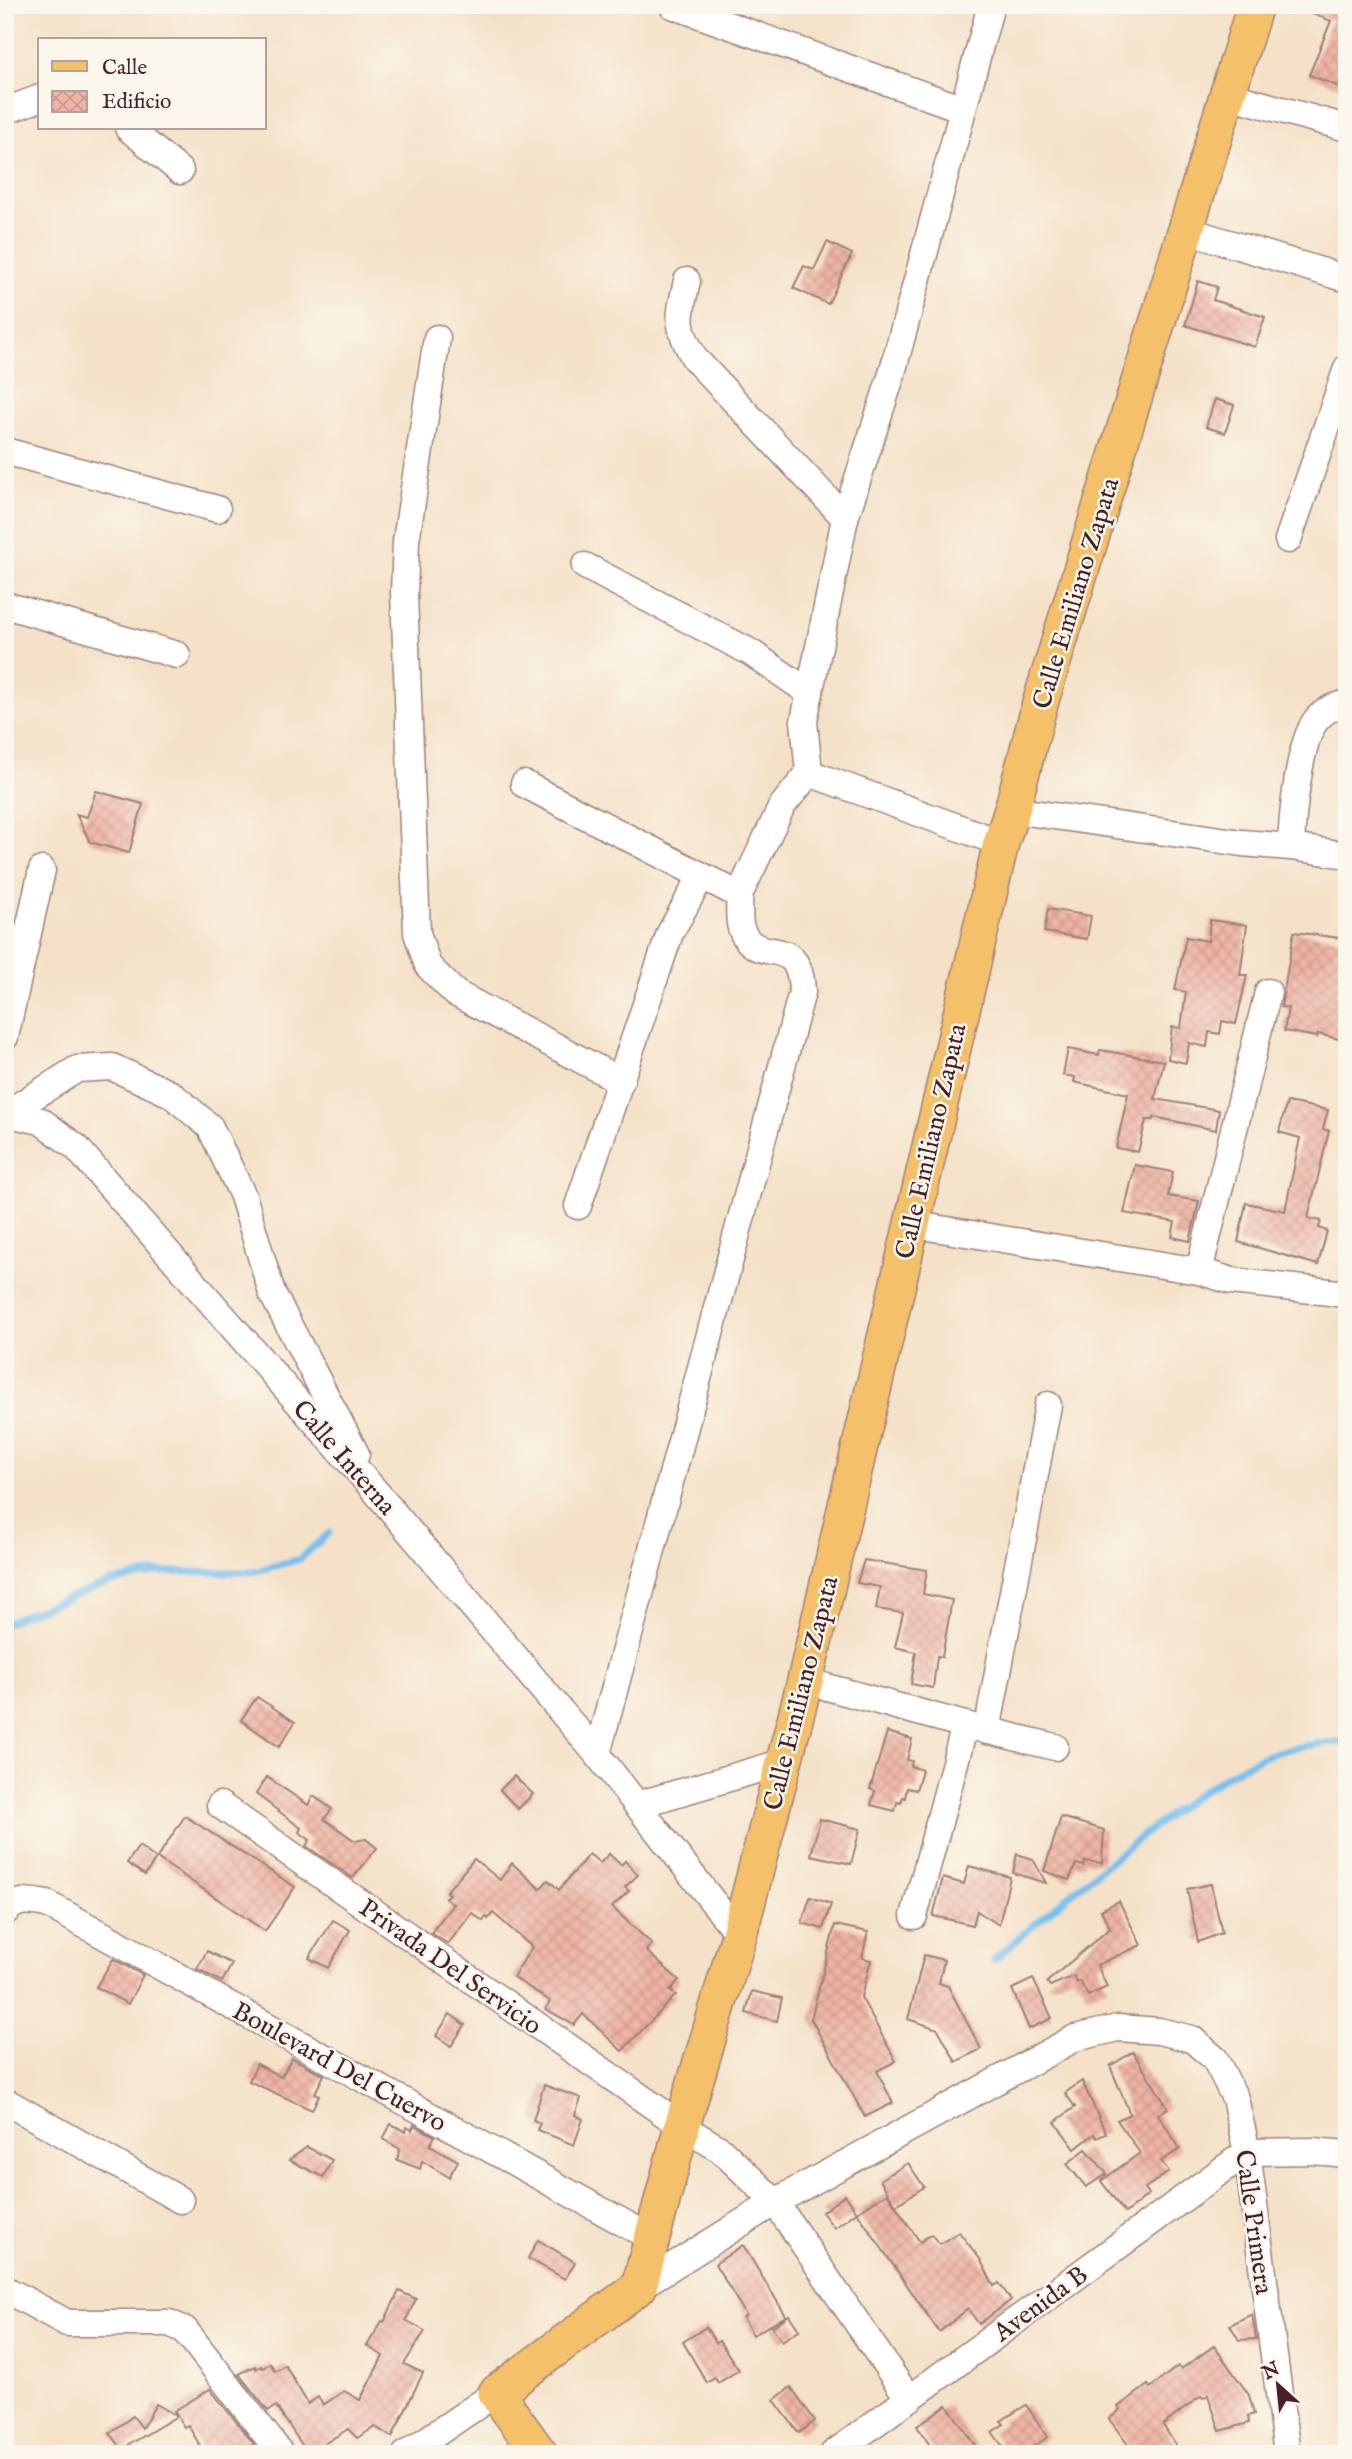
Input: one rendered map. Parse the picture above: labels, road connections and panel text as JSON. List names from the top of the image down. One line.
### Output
{"streets":{"main road":["Calle Emiliano Zapata"],"street":["Calle Interna","Privada Del Servicio","Boulevard Del Cuervo","Calle Primera","Avenida B"]},"crossings":[["Calle Emiliano Zapata","Calle Interna"],["Calle Emiliano Zapata","Privada Del Servicio"],["Calle Emiliano Zapata","Boulevard Del Cuervo"],["Privada Del Servicio","Calle Primera"],["Privada Del Servicio","Avenida B"],["Calle Primera","Avenida B"]],"legend":["Calle","Edificio"],"north":"top left"}
